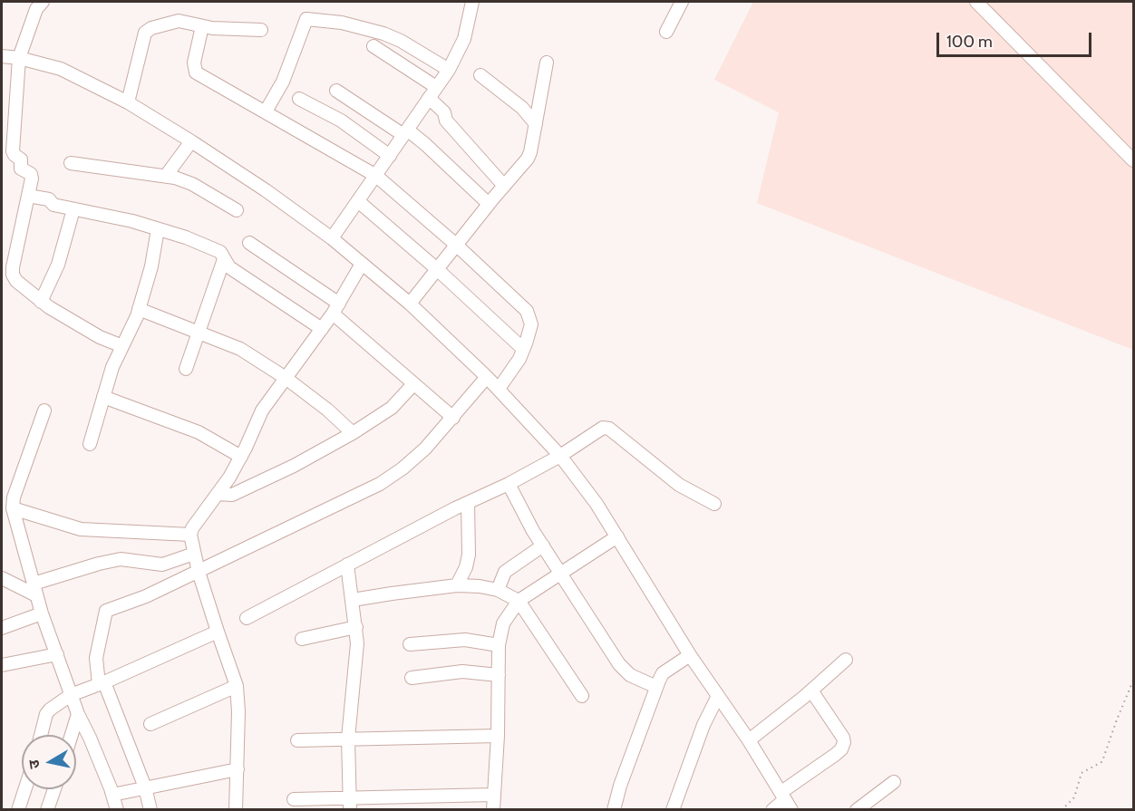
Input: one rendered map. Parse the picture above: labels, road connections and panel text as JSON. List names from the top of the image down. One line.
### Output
{"scale_bar":"100 m","north":"left"}
